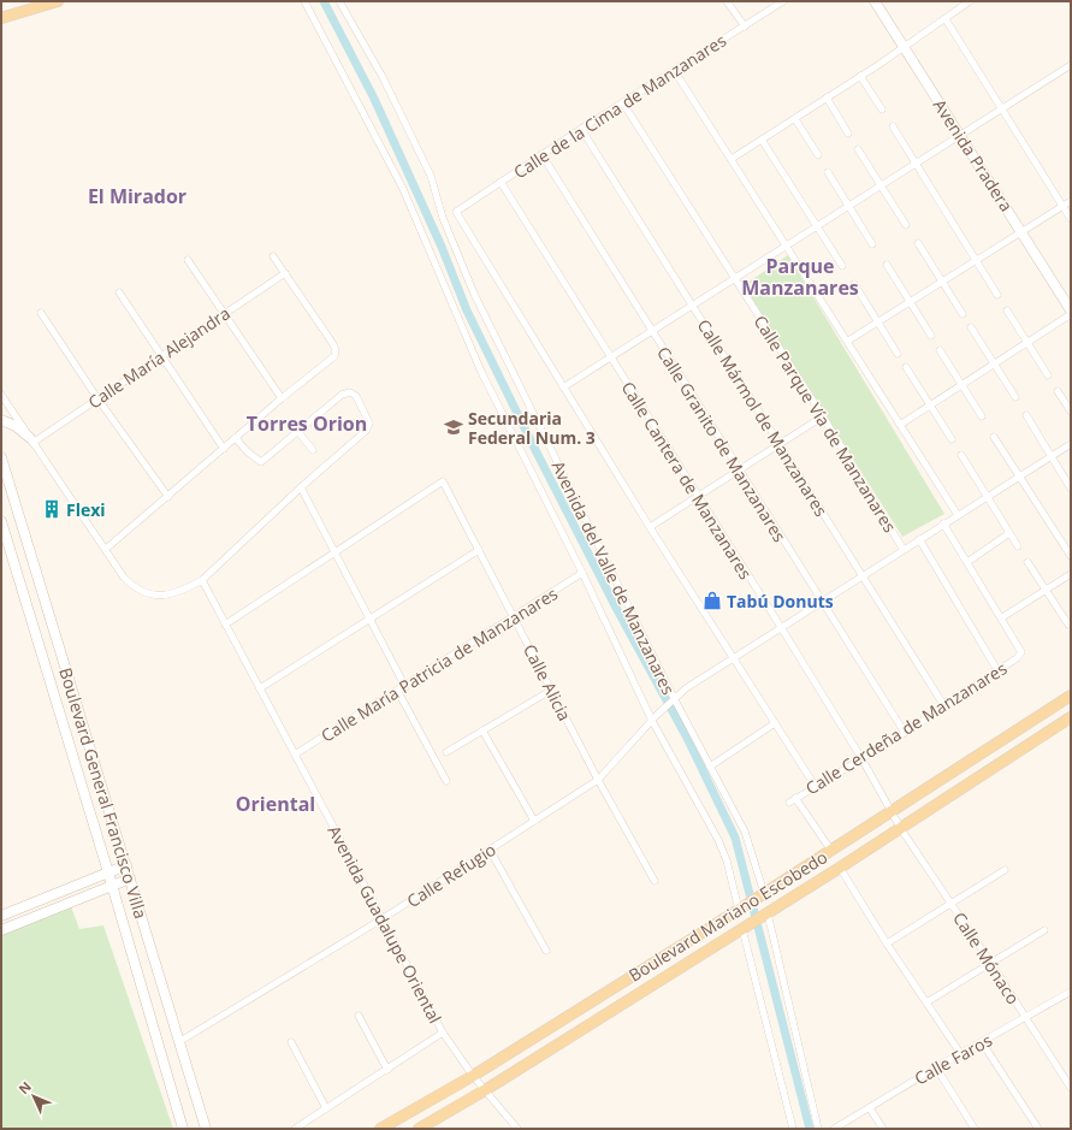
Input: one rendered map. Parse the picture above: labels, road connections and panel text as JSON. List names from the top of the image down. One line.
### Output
{"streets":{"main road":["Avenida Pradera","Boulevard General Francisco Villa","Boulevard Mariano Escobedo"],"street":["Calle de la Cima de Manzanares","Calle María Alejandra","Calle Mármol de Manzanares","Calle Parque Vía de Manzanares","Calle Granito de Manzanares","Calle Cantera de Manzanares","Avenida del Valle de Manzanares","Calle María Patricia de Manzanares","Calle Alicia","Calle Cerdeña de Manzanares","Calle Refugio","Avenida Guadalupe Oriental","Calle Mónaco","Calle Faros"]},"crossings":[["Calle de la Cima de Manzanares","Calle Mármol de Manzanares"],["Calle de la Cima de Manzanares","Calle Parque Vía de Manzanares"],["Calle de la Cima de Manzanares","Calle Granito de Manzanares"],["Calle de la Cima de Manzanares","Calle Cantera de Manzanares"],["Calle Mármol de Manzanares","Calle Cerdeña de Manzanares"],["Calle Mármol de Manzanares","Calle Refugio"],["Calle Parque Vía de Manzanares","Calle Refugio"],["Calle Granito de Manzanares","Calle Cerdeña de Manzanares"],["Calle Granito de Manzanares","Calle Refugio"],["Calle Cantera de Manzanares","Calle Cerdeña de Manzanares"],["Calle Cantera de Manzanares","Calle Refugio"],["Calle Cantera de Manzanares","Boulevard Mariano Escobedo"],["Calle Cantera de Manzanares","Calle Mónaco"],["Avenida del Valle de Manzanares","Calle Refugio"],["Avenida del Valle de Manzanares","Boulevard Mariano Escobedo"],["Calle María Patricia de Manzanares","Calle Alicia"],["Calle María Patricia de Manzanares","Avenida Guadalupe Oriental"],["Calle Alicia","Calle Refugio"],["Boulevard General Francisco Villa","Calle Refugio"],["Calle Refugio","Avenida Guadalupe Oriental"],["Boulevard Mariano Escobedo","Avenida Guadalupe Oriental"],["Boulevard Mariano Escobedo","Calle Mónaco"],["Calle Mónaco","Calle Faros"]],"districts":["El Mirador","Parque Manzanares","Torres Orion","Oriental"],"places":{"school or university":["Secundaria Federal Num. 3"],"building":["Flexi"],"shop":["Tabú Donuts"]},"north":"top left"}
